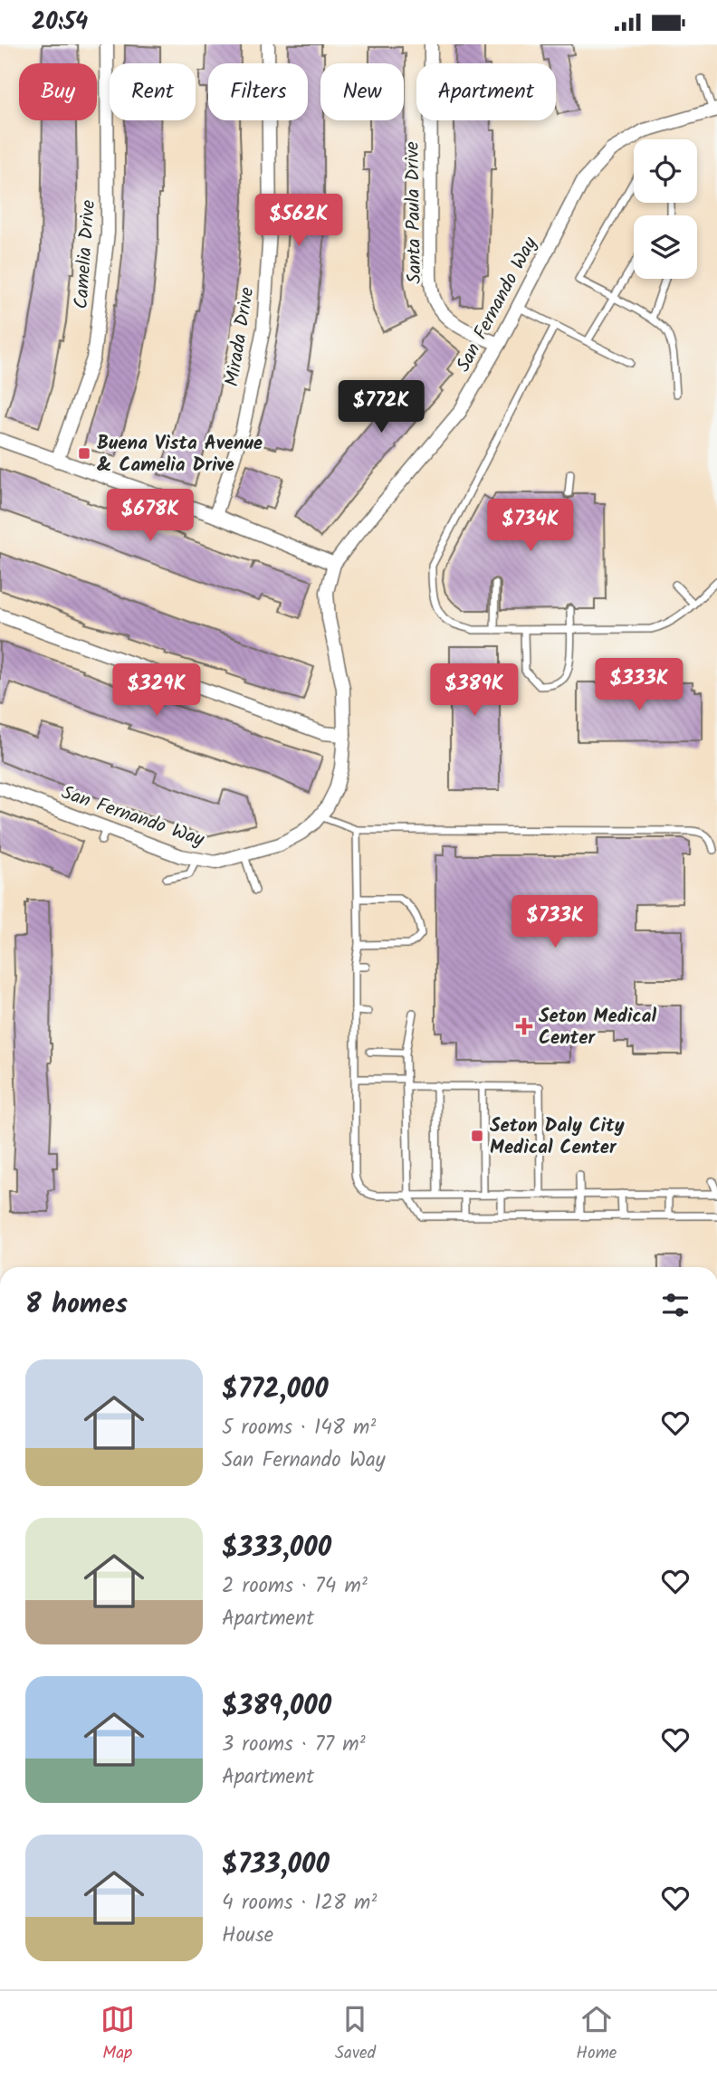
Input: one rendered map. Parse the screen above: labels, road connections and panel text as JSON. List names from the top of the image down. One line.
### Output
{"streets":{"street":["Santa Paula Drive","Camelia Drive","San Fernando Way","Mirada Drive"]},"crossings":[["Santa Paula Drive","San Fernando Way"]],"places":{"transit":["Buena Vista Avenue & Camelia Drive","Seton Daly City Medical Center"],"health":["Seton Medical Center"]},"page":{"status":"20:54","chip":["Buy","Rent","Filters","New","Apartment"],"price":["$562K","$772K","$678K","$734K","$333K","$329K","$389K","$733K"],"heading":"8 homes","list":[{"name":"$772,000","note":"5 rooms · 148 m² · San Fernando Way"},{"name":"$333,000","note":"2 rooms · 74 m² · Apartment"},{"name":"$389,000","note":"3 rooms · 77 m² · Apartment"},{"name":"$733,000","note":"4 rooms · 128 m² · House"}],"tabs":["Map","Saved","Home"]}}
